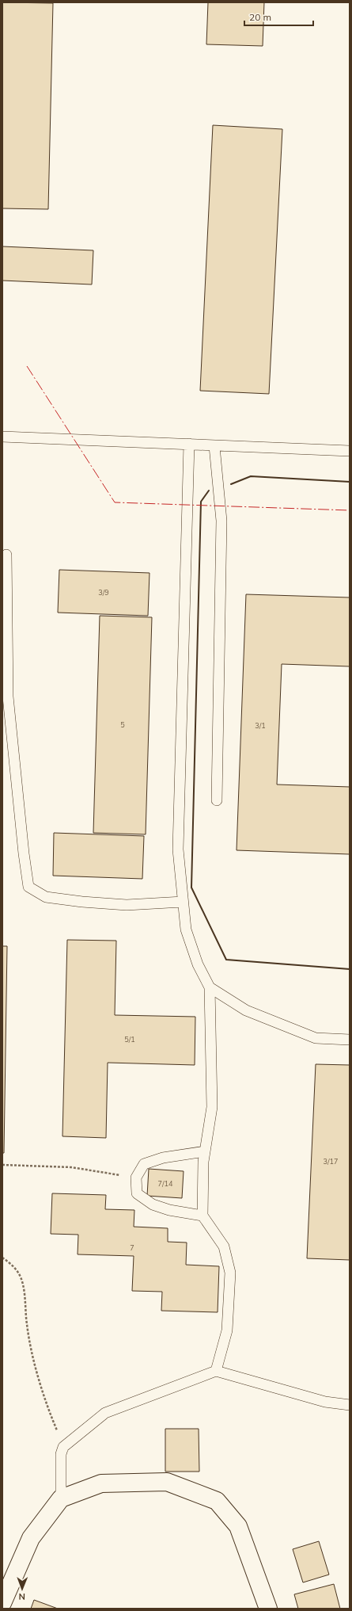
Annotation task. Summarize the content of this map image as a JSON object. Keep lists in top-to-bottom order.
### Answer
{
  "house_numbers": [
    "3/9",
    "5",
    "3/1",
    "5/1",
    "3/17",
    "7/14",
    "7"
  ],
  "scale_bar": "20 m",
  "north": "bottom"
}
